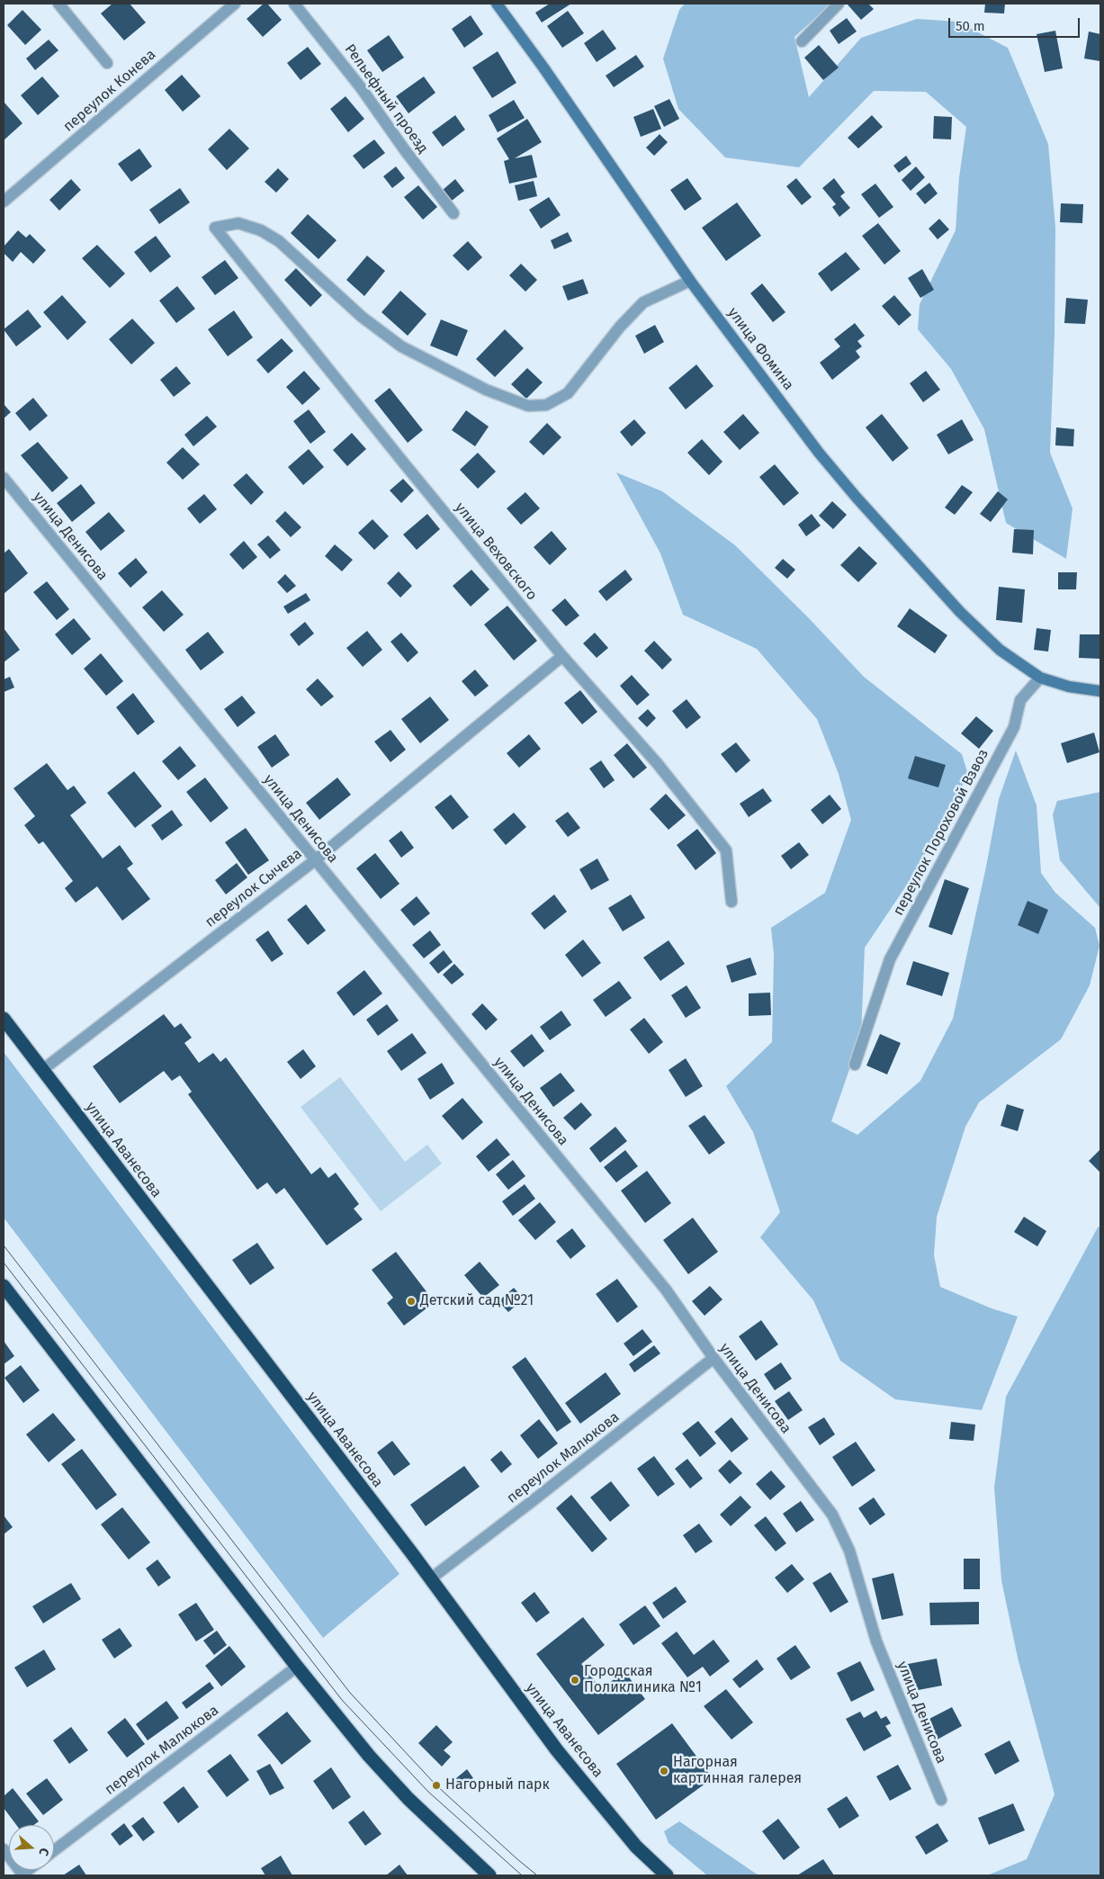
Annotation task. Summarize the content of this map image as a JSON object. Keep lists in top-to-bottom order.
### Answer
{
  "streets": {
    "highway": ["улица Аванесова"],
    "street": [
      "переулок Конева",
      "Рельефный проезд",
      "улица Фомина",
      "улица Денисова",
      "улица Веховского",
      "переулок Пороховой Взвоз",
      "переулок Сычева",
      "переулок Малюкова"
    ]
  },
  "crossings": [
    ["улица Фомина", "улица Веховского"],
    ["улица Фомина", "переулок Пороховой Взвоз"],
    ["улица Денисова", "переулок Сычева"],
    ["улица Денисова", "переулок Малюкова"],
    ["улица Веховского", "переулок Сычева"],
    ["переулок Сычева", "улица Аванесова"],
    ["улица Аванесова", "переулок Малюкова"]
  ],
  "places": [
    "Детский сад №21",
    "Городская Поликлиника №1",
    "Нагорная картинная галерея",
    "Нагорный парк"
  ],
  "scale_bar": "50 m",
  "north": "right"
}
